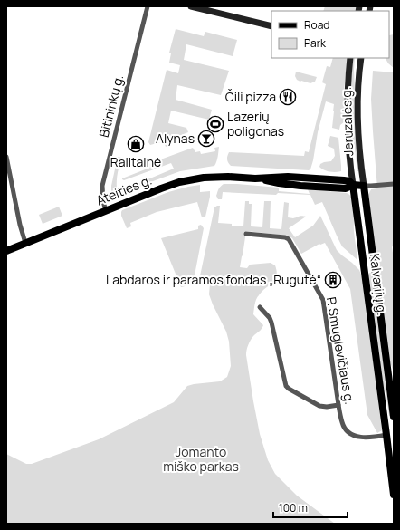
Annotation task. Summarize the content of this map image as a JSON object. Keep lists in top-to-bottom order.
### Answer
{
  "streets": {
    "main road": ["Jeruzalės g.", "Ateities g.", "Kalvarijų g."],
    "street": ["Bitininkų g.", "P. Smuglevičiaus g."]
  },
  "crossings": [
    ["Bitininkų g.", "Ateities g."],
    ["Jeruzalės g.", "Ateities g."],
    ["Jeruzalės g.", "Kalvarijų g."],
    ["Ateities g.", "Kalvarijų g."],
    ["Kalvarijų g.", "P. Smuglevičiaus g."]
  ],
  "parks": ["Jomanto miško parkas"],
  "places": {
    "restaurant": ["Čili pizza"],
    "sports": ["Lazerių poligonas"],
    "bar": ["Alynas"],
    "shop": ["Ralitainė"],
    "building": ["Labdaros ir paramos fondas „Rugutė“"]
  },
  "legend": ["Road", "Park"],
  "scale_bar": "100 m"
}
